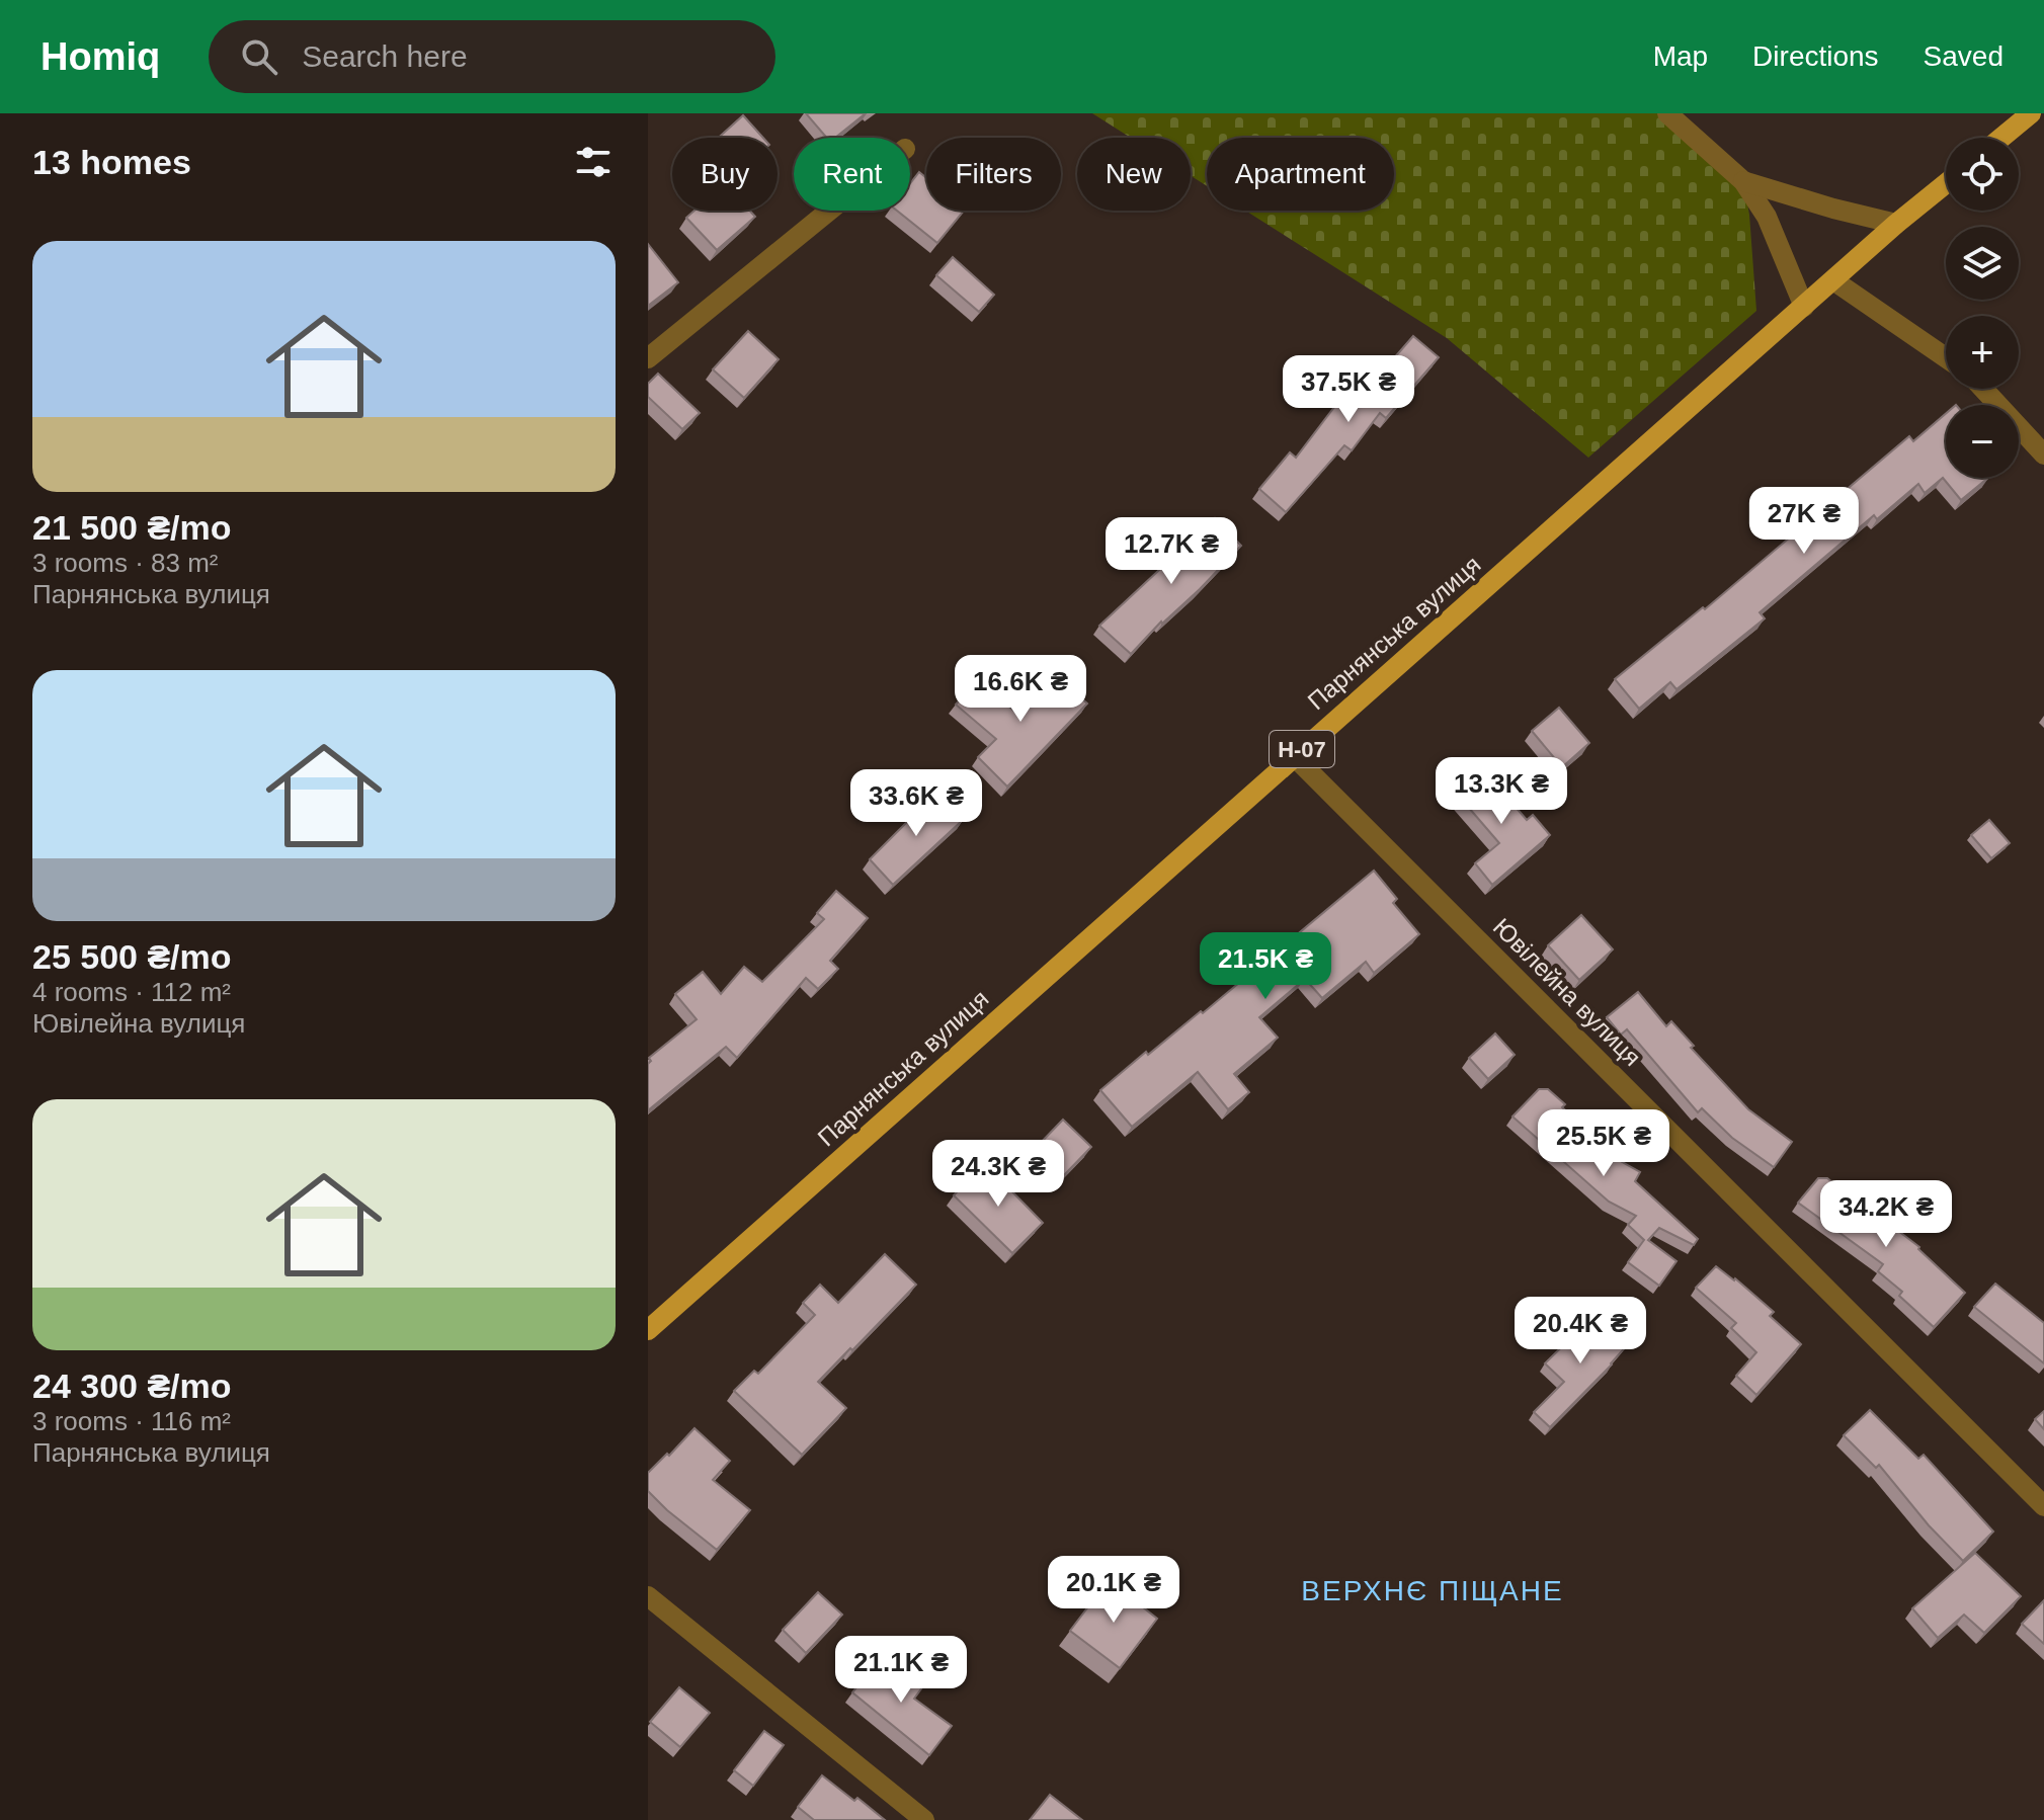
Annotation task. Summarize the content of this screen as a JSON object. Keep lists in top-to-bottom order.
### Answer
{
  "streets": {
    "main road": ["Парнянська вулиця", "Н-07"],
    "street": ["Ювілейна вулиця"]
  },
  "crossings": [
    ["Парнянська вулиця", "Ювілейна вулиця"]
  ],
  "districts": ["ВЕРХНЄ ПІЩАНЕ"],
  "page": {
    "header": "Homiq",
    "search": "Search here",
    "nav": ["Map", "Directions", "Saved"],
    "heading": "13 homes",
    "map_buttons": ["+", "−"],
    "chip": [
      "Buy",
      "Rent",
      "Filters",
      "New",
      "Apartment"
    ],
    "list": [
      {
        "name": "21 500 ₴/mo",
        "note": "3 rooms · 83 m² · Парнянська вулиця"
      },
      {
        "name": "25 500 ₴/mo",
        "note": "4 rooms · 112 m² · Ювілейна вулиця"
      },
      {
        "name": "24 300 ₴/mo",
        "note": "3 rooms · 116 m² · Парнянська вулиця"
      }
    ],
    "price": [
      "37.5K ₴",
      "27K ₴",
      "12.7K ₴",
      "16.6K ₴",
      "13.3K ₴",
      "33.6K ₴",
      "21.5K ₴",
      "25.5K ₴",
      "24.3K ₴",
      "34.2K ₴",
      "20.4K ₴",
      "20.1K ₴",
      "21.1K ₴"
    ]
  }
}
